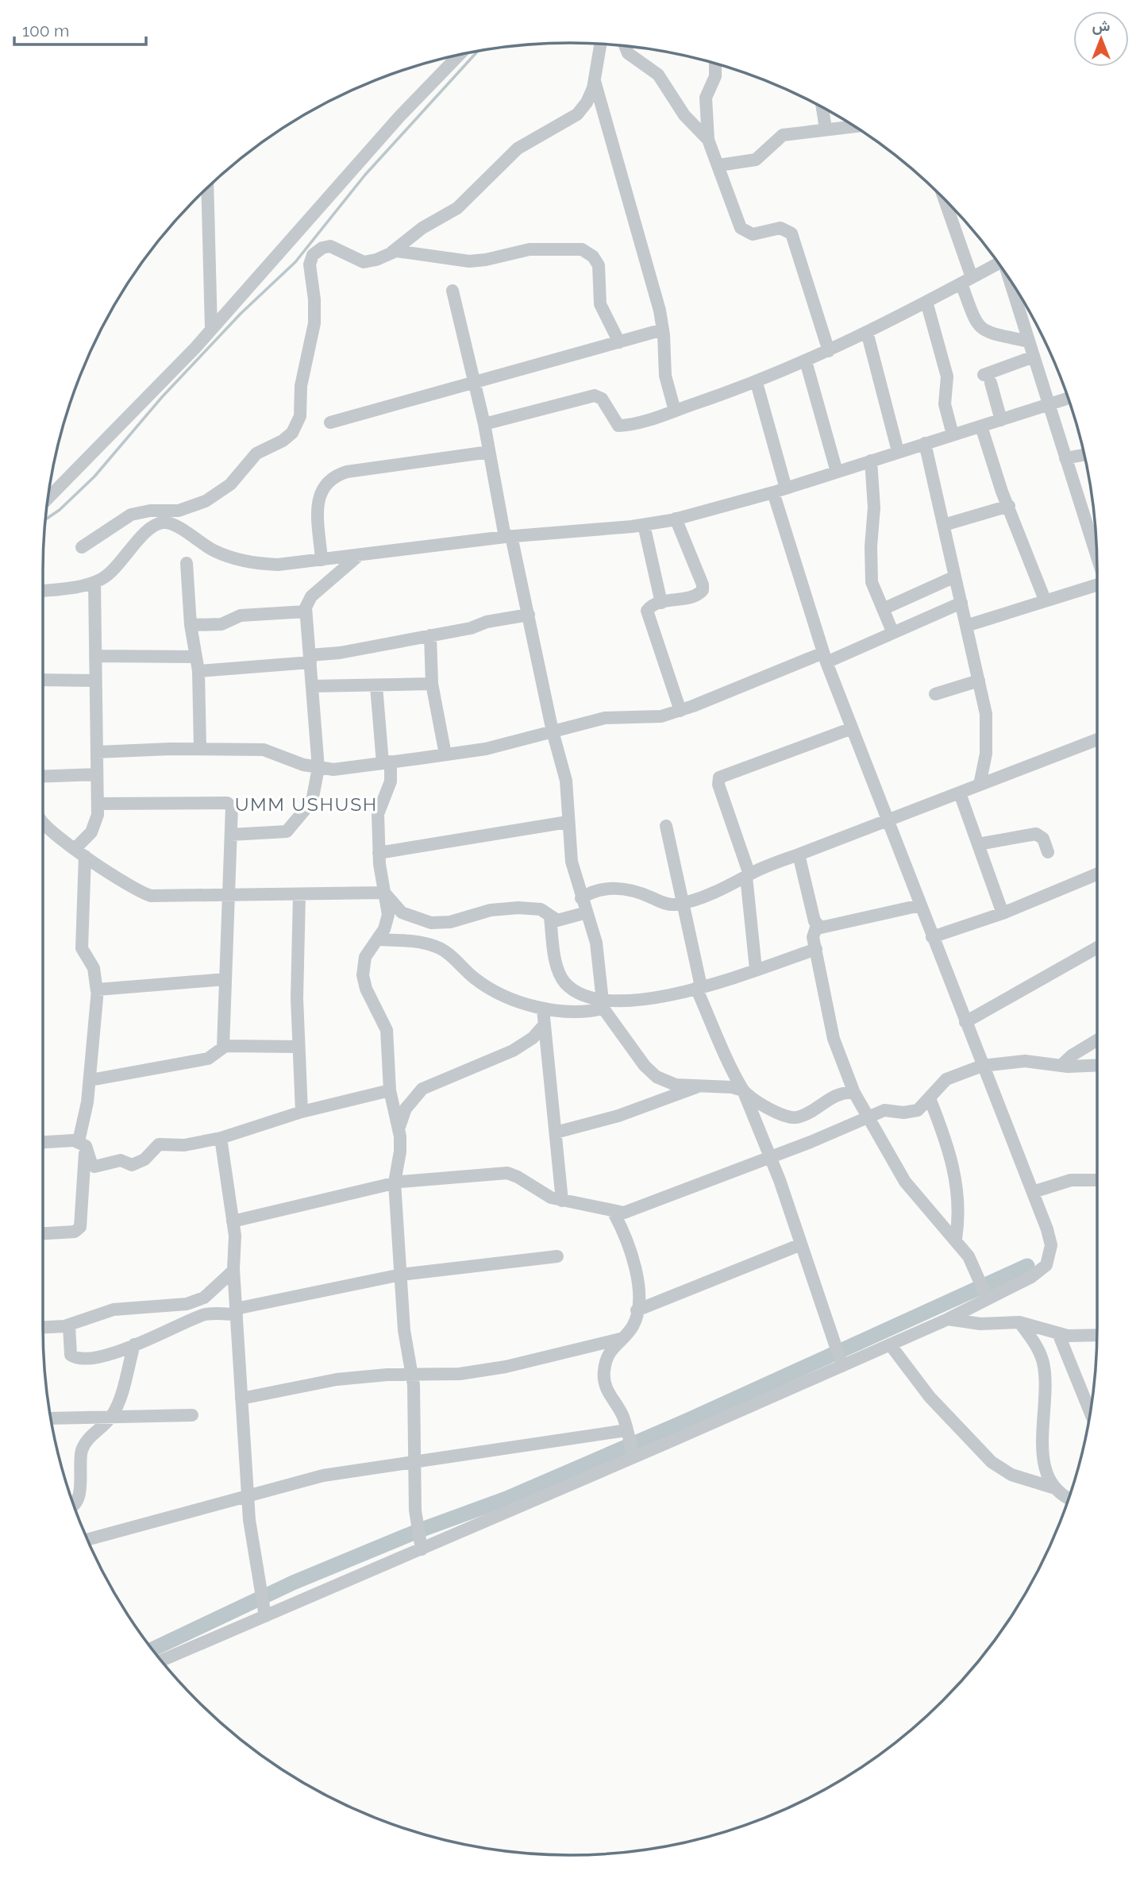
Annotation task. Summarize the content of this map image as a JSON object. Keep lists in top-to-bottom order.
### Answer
{
  "districts": ["UMM USHUSH"],
  "scale_bar": "100 m",
  "north": "top"
}
